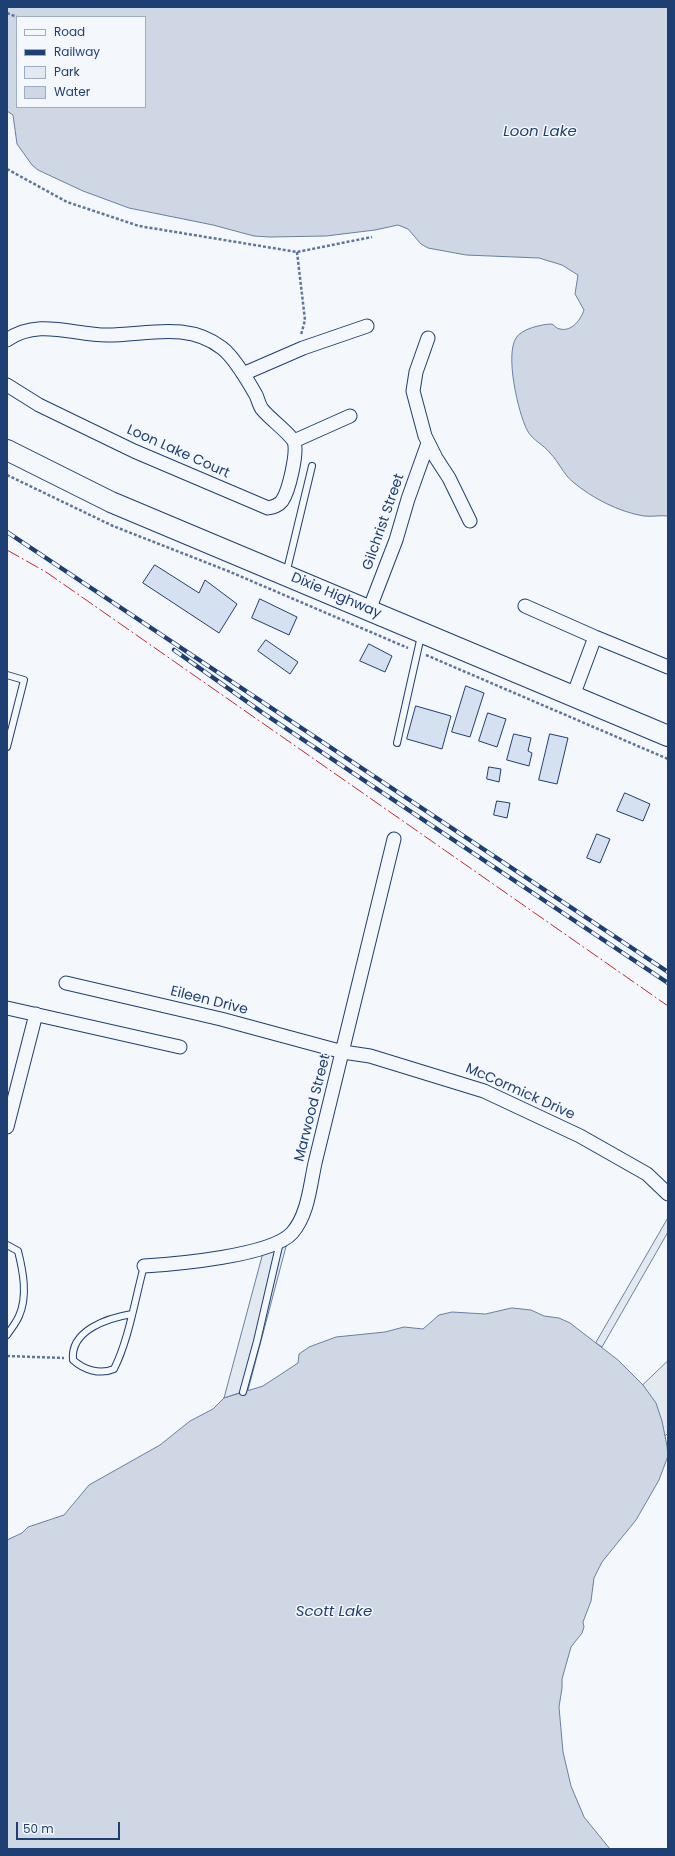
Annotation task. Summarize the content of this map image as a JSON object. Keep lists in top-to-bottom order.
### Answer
{
  "streets": {
    "main road": ["Dixie Highway"],
    "street": [
      "Loon Lake Court",
      "Gilchrist Street",
      "Eileen Drive",
      "McCormick Drive",
      "Marwood Street"
    ]
  },
  "crossings": [
    ["Gilchrist Street", "Dixie Highway"],
    ["Eileen Drive", "McCormick Drive"],
    ["Eileen Drive", "Marwood Street"],
    ["McCormick Drive", "Marwood Street"]
  ],
  "water": ["Loon Lake", "Scott Lake"],
  "legend": [
    "Road",
    "Railway",
    "Park",
    "Water"
  ],
  "scale_bar": "50 m"
}
